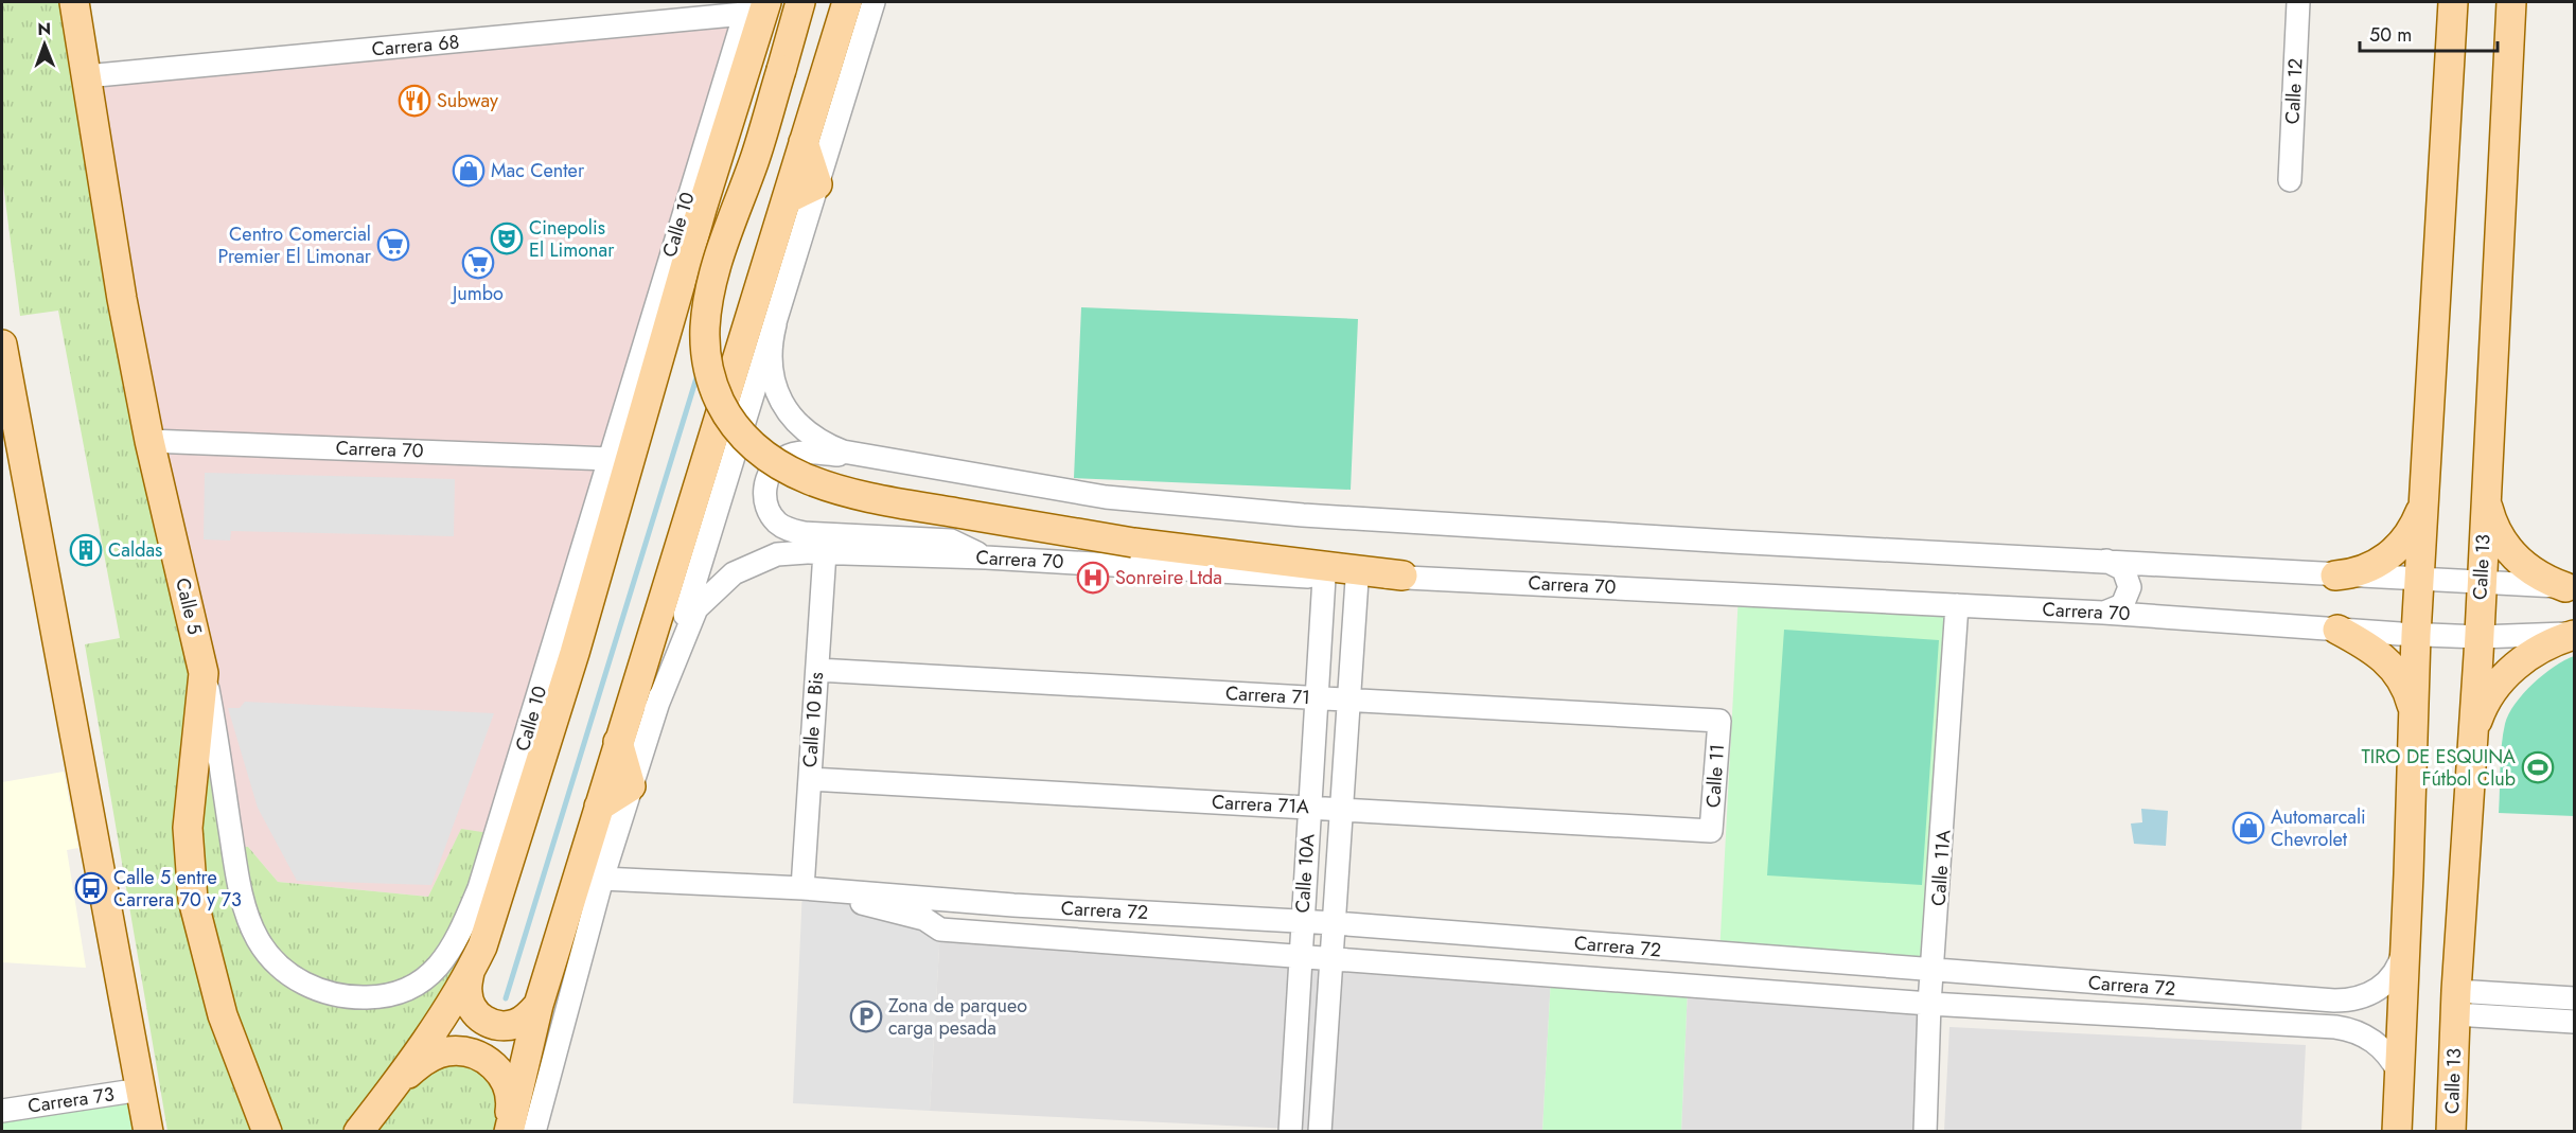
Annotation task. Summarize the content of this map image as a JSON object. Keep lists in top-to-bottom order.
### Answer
{
  "streets": {
    "main road": ["Calle 10", "Calle 13", "Calle 5"],
    "street": [
      "Carrera 68",
      "Calle 12",
      "Carrera 70",
      "Carrera 71",
      "Calle 10 Bis",
      "Calle 11",
      "Carrera 71A",
      "Calle 11A",
      "Calle 10A",
      "Carrera 72",
      "Carrera 73"
    ]
  },
  "crossings": [
    ["Carrera 68", "Calle 10"],
    ["Carrera 68", "Calle 5"],
    ["Calle 10", "Carrera 70"],
    ["Calle 10", "Calle 5"],
    ["Carrera 70", "Calle 13"],
    ["Carrera 70", "Calle 5"],
    ["Carrera 70", "Calle 10 Bis"],
    ["Carrera 70", "Calle 11A"],
    ["Carrera 70", "Calle 10A"],
    ["Carrera 71", "Calle 10 Bis"],
    ["Carrera 71", "Calle 11"],
    ["Carrera 71", "Calle 10A"],
    ["Calle 10 Bis", "Carrera 71A"],
    ["Calle 10 Bis", "Carrera 72"],
    ["Calle 11", "Carrera 71A"],
    ["Carrera 71A", "Calle 10A"],
    ["Calle 11A", "Carrera 72"],
    ["Calle 10A", "Carrera 72"]
  ],
  "places": {
    "restaurant": ["Subway"],
    "shop": ["Mac Center", "Automarcali Chevrolet"],
    "theatre": ["Cinepolis El Limonar"],
    "supermarket": ["Centro Comercial Premier El Limonar", "Jumbo"],
    "building": ["Caldas"],
    "hospital": ["Sonreire Ltda"],
    "sports": ["TIRO DE ESQUINA Fútbol Club"],
    "bus stop": ["Calle 5 entre Carrera 70 y 73"],
    "parking": ["Zona de parqueo carga pesada"]
  },
  "scale_bar": "50 m",
  "north": "top"
}
